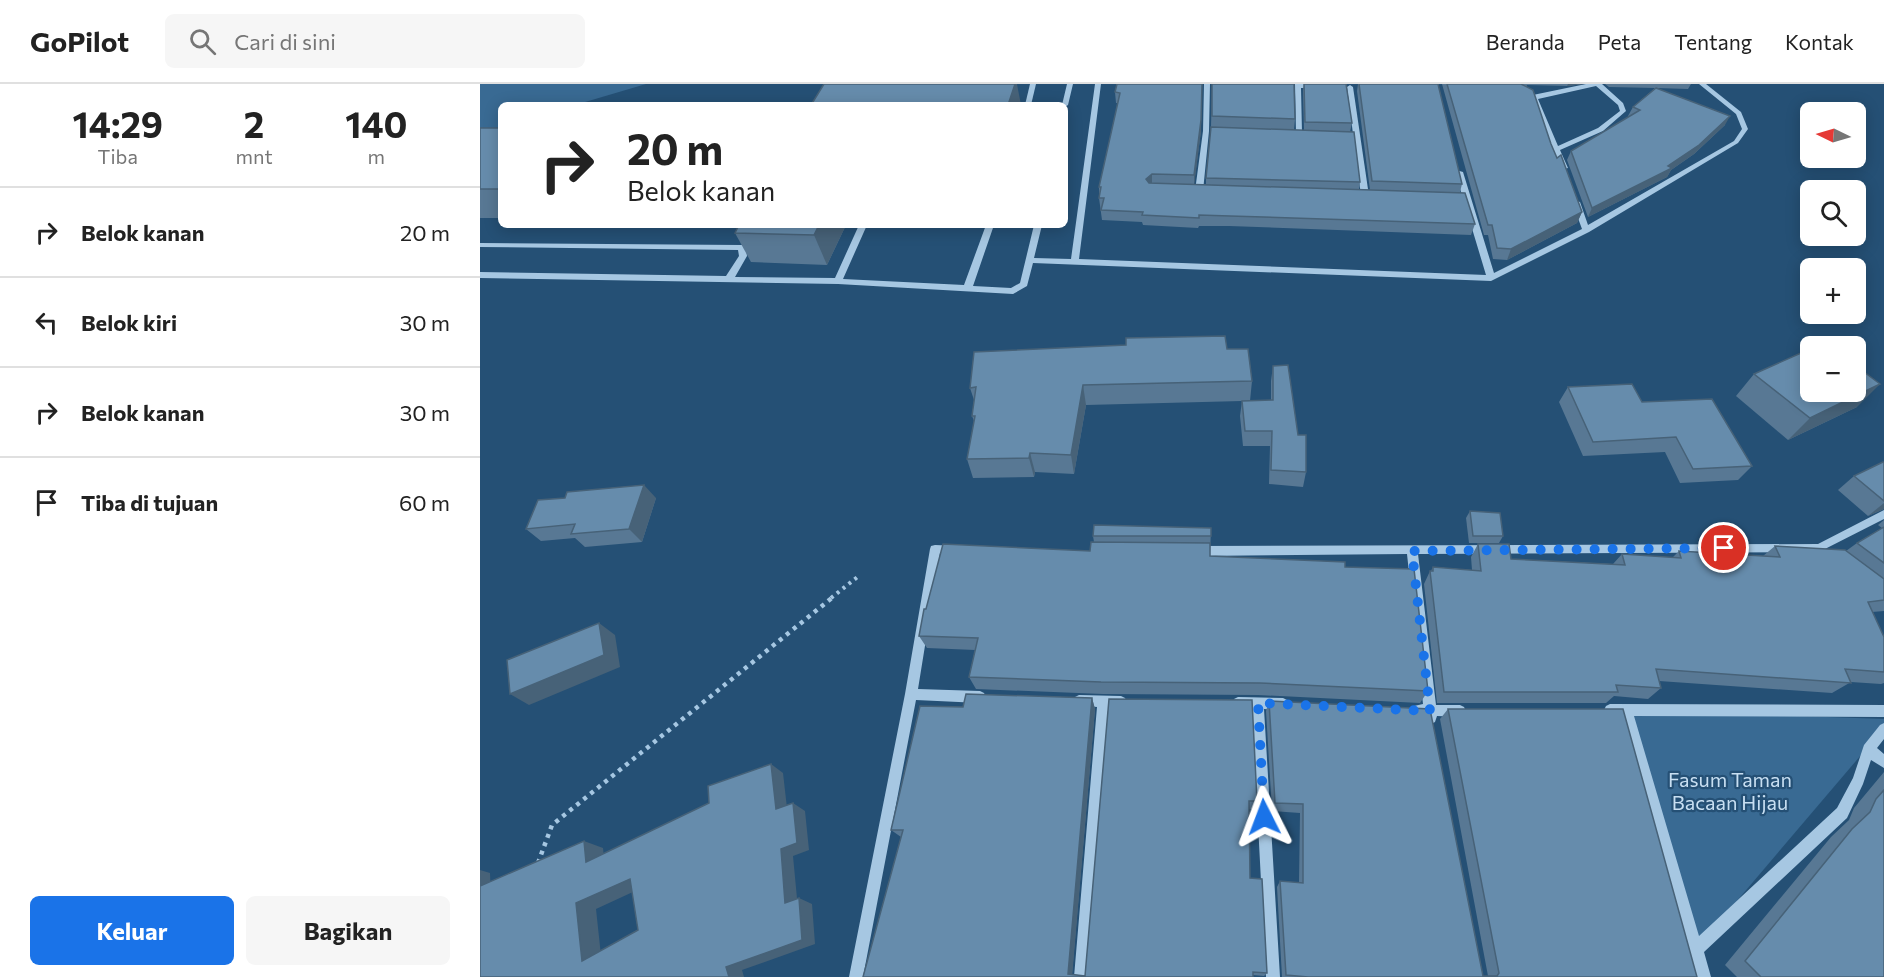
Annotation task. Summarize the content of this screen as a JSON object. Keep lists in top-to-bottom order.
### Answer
{
  "parks": ["Fasum Taman Bacaan Hijau"],
  "north": "left",
  "page": {
    "header": "GoPilot",
    "search": "Cari di sini",
    "nav": [
      "Beranda",
      "Peta",
      "Tentang",
      "Kontak"
    ],
    "eta": [
      "14:29",
      "Tiba",
      "2",
      "mnt",
      "140",
      "m"
    ],
    "map_buttons": ["+", "−"],
    "turn": ["20 m", "Belok kanan"],
    "list": [
      {
        "name": "Belok kanan",
        "value": "20 m"
      },
      {
        "name": "Belok kiri",
        "value": "30 m"
      },
      {
        "name": "Belok kanan",
        "value": "30 m"
      },
      {
        "name": "Tiba di tujuan",
        "value": "60 m"
      }
    ],
    "buttons": ["Keluar", "Bagikan"]
  }
}
